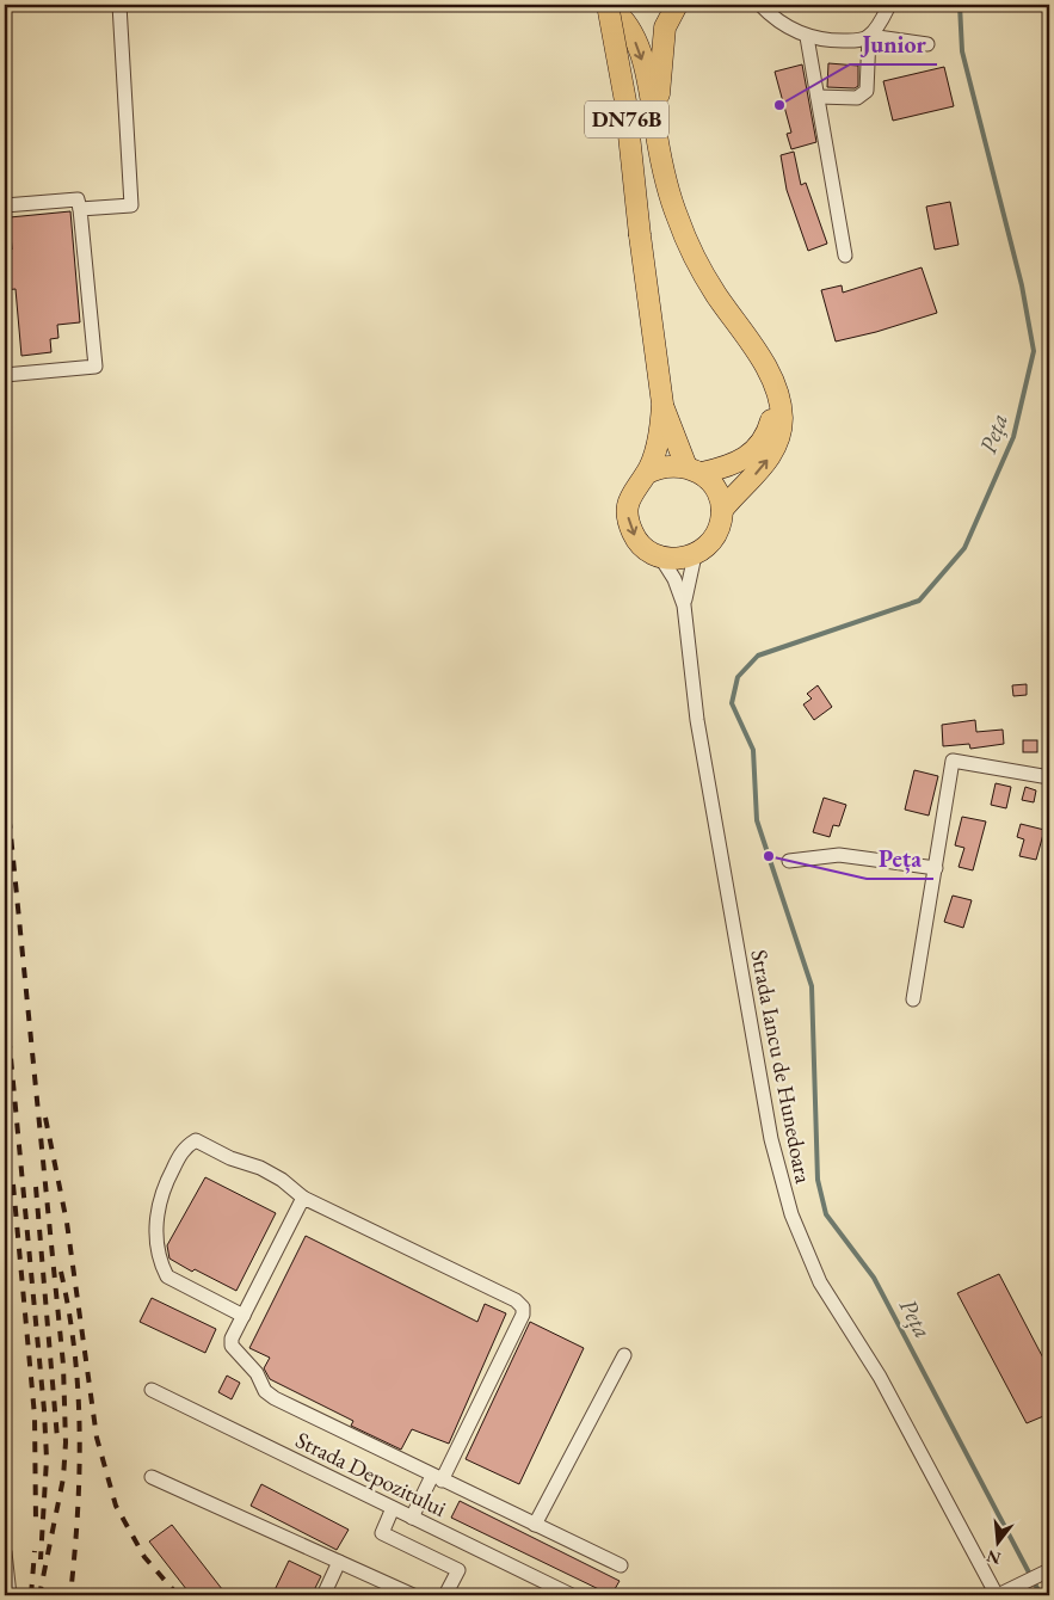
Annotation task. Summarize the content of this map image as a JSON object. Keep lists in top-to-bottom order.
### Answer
{
  "streets": {
    "highway": ["DN76B"],
    "street": ["Strada Iancu de Hunedoara", "Strada Depozitului"]
  },
  "crossings": [
    ["DN76B", "Strada Iancu de Hunedoara"]
  ],
  "water": ["Peța"],
  "places": ["Junior", "Peța"],
  "north": "bottom"
}
